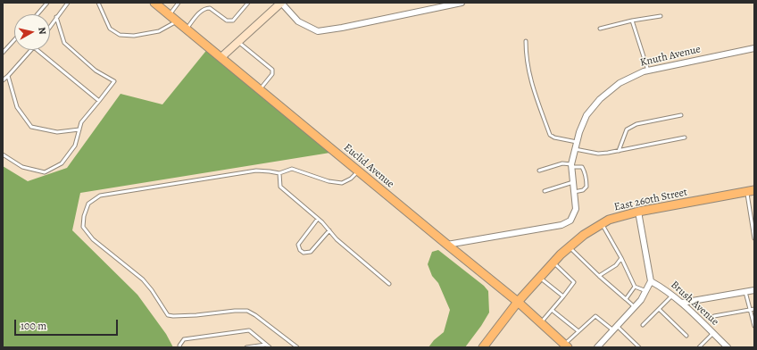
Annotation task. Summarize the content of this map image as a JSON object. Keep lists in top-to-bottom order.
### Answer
{
  "streets": {
    "main road": ["Euclid Avenue", "East 260th Street"],
    "street": ["Knuth Avenue", "Brush Avenue"]
  },
  "crossings": [
    ["Knuth Avenue", "Euclid Avenue"],
    ["Euclid Avenue", "East 260th Street"]
  ],
  "scale_bar": "100 m",
  "north": "right"
}
